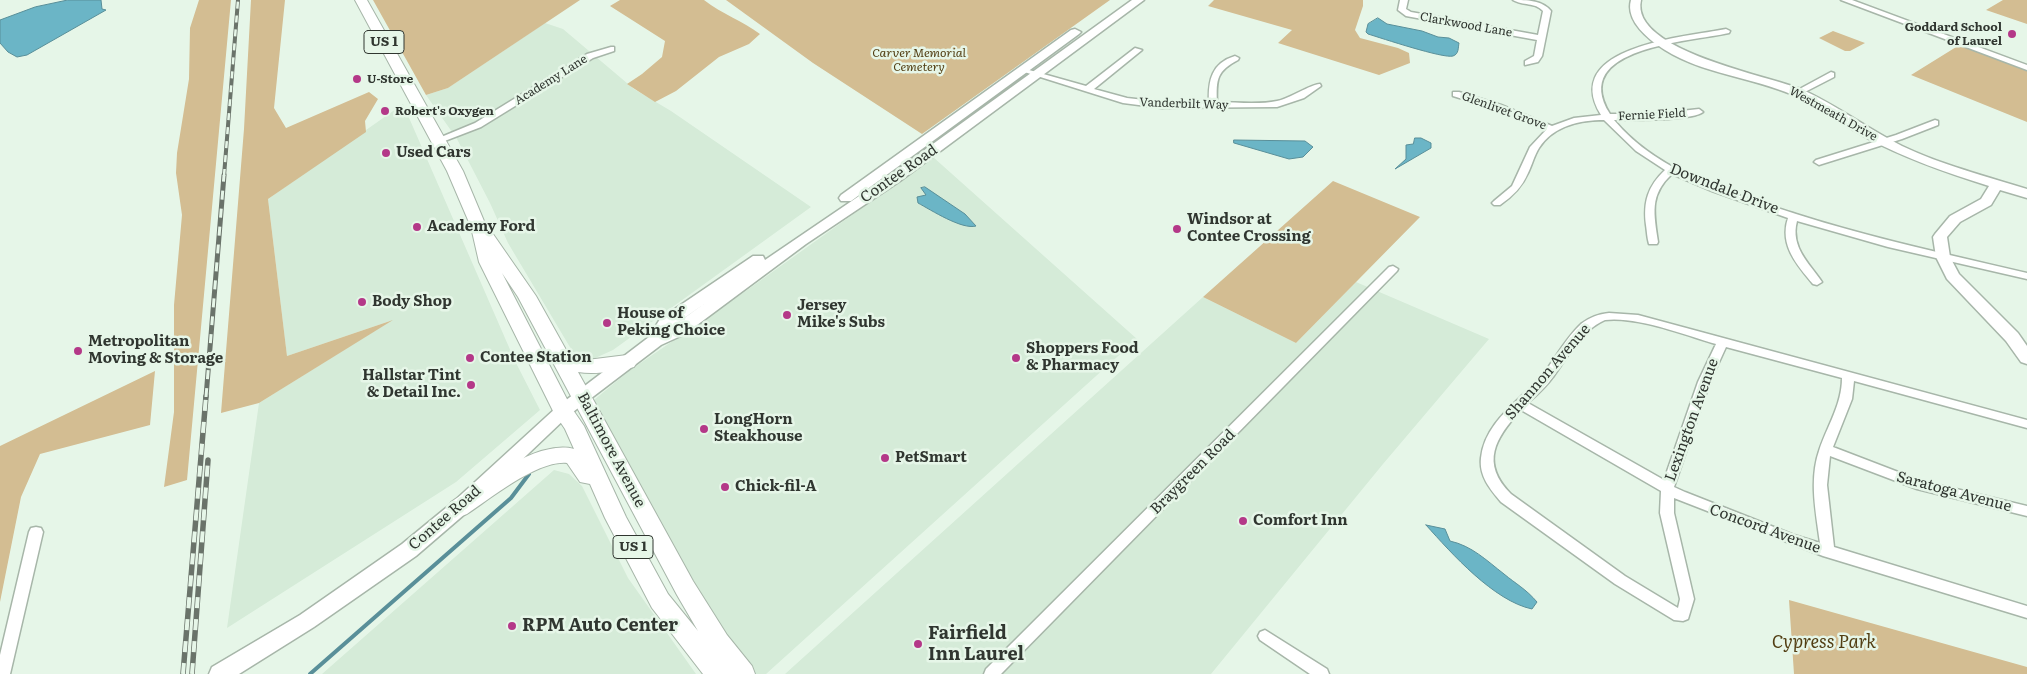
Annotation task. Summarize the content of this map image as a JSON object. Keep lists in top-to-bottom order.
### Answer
{
  "streets": {
    "main road": ["US 1", "Baltimore Avenue"],
    "street": [
      "Clarkwood Lane",
      "Academy Lane",
      "Vanderbilt Way",
      "Glenlivet Grove",
      "Westmeath Drive",
      "Fernie Field",
      "Contee Road",
      "Downdale Drive",
      "Shannon Avenue",
      "Lexington Avenue",
      "Braygreen Road",
      "Saratoga Avenue",
      "Concord Avenue"
    ]
  },
  "crossings": [
    ["Academy Lane", "Baltimore Avenue"],
    ["Vanderbilt Way", "Contee Road"],
    ["Glenlivet Grove", "Fernie Field"],
    ["Westmeath Drive", "Downdale Drive"],
    ["Fernie Field", "Downdale Drive"],
    ["Contee Road", "Baltimore Avenue"],
    ["Shannon Avenue", "Lexington Avenue"],
    ["Shannon Avenue", "Concord Avenue"],
    ["Lexington Avenue", "Concord Avenue"]
  ],
  "parks": ["Carver Memorial Cemetery", "Cypress Park"],
  "places": [
    "Goddard School of Laurel",
    "U-Store",
    "Robert's Oxygen",
    "Used Cars",
    "Academy Ford",
    "Windsor at Contee Crossing",
    "Body Shop",
    "Jersey Mike's Subs",
    "House of Peking Choice",
    "Metropolitan Moving & Storage",
    "Contee Station",
    "Shoppers Food & Pharmacy",
    "Hallstar Tint & Detail Inc.",
    "LongHorn Steakhouse",
    "PetSmart",
    "Chick-fil-A",
    "Comfort Inn",
    "RPM Auto Center",
    "Fairfield Inn Laurel"
  ]
}
